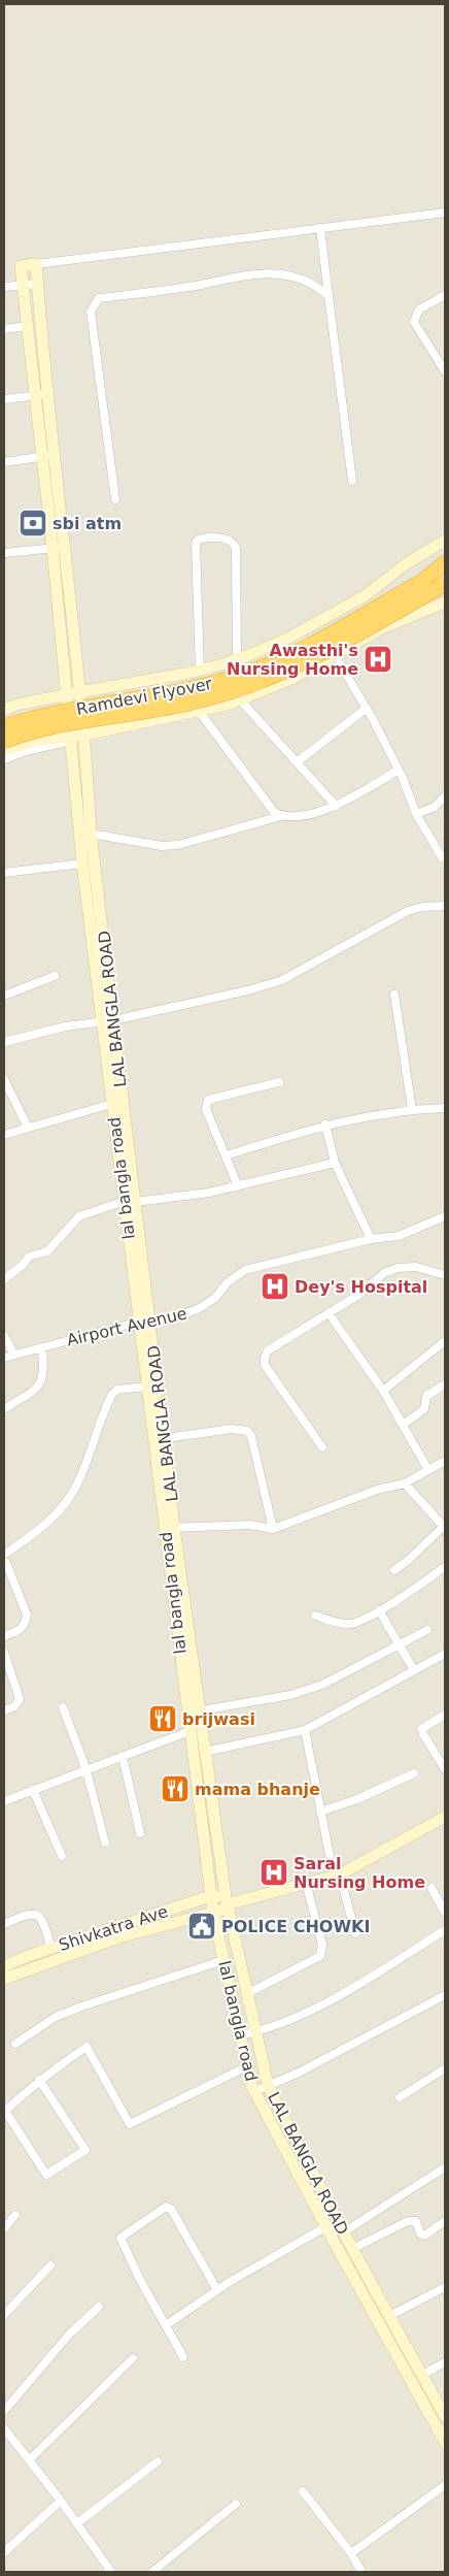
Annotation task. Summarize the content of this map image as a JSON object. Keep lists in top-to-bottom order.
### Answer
{
  "streets": {
    "highway": ["Ramdevi Flyover"],
    "street": [
      "LAL BANGLA ROAD",
      "lal bangla road",
      "Airport Avenue",
      "Shivkatra Ave"
    ]
  },
  "crossings": [
    ["LAL BANGLA ROAD", "lal bangla road"],
    ["LAL BANGLA ROAD", "Shivkatra Ave"],
    ["lal bangla road", "Airport Avenue"],
    ["lal bangla road", "Shivkatra Ave"]
  ],
  "places": {
    "bank": ["sbi atm"],
    "hospital": ["Awasthi's Nursing Home", "Dey's Hospital", "Saral Nursing Home"],
    "restaurant": ["brijwasi", "mama bhanje"],
    "public building": ["POLICE CHOWKI"]
  }
}
